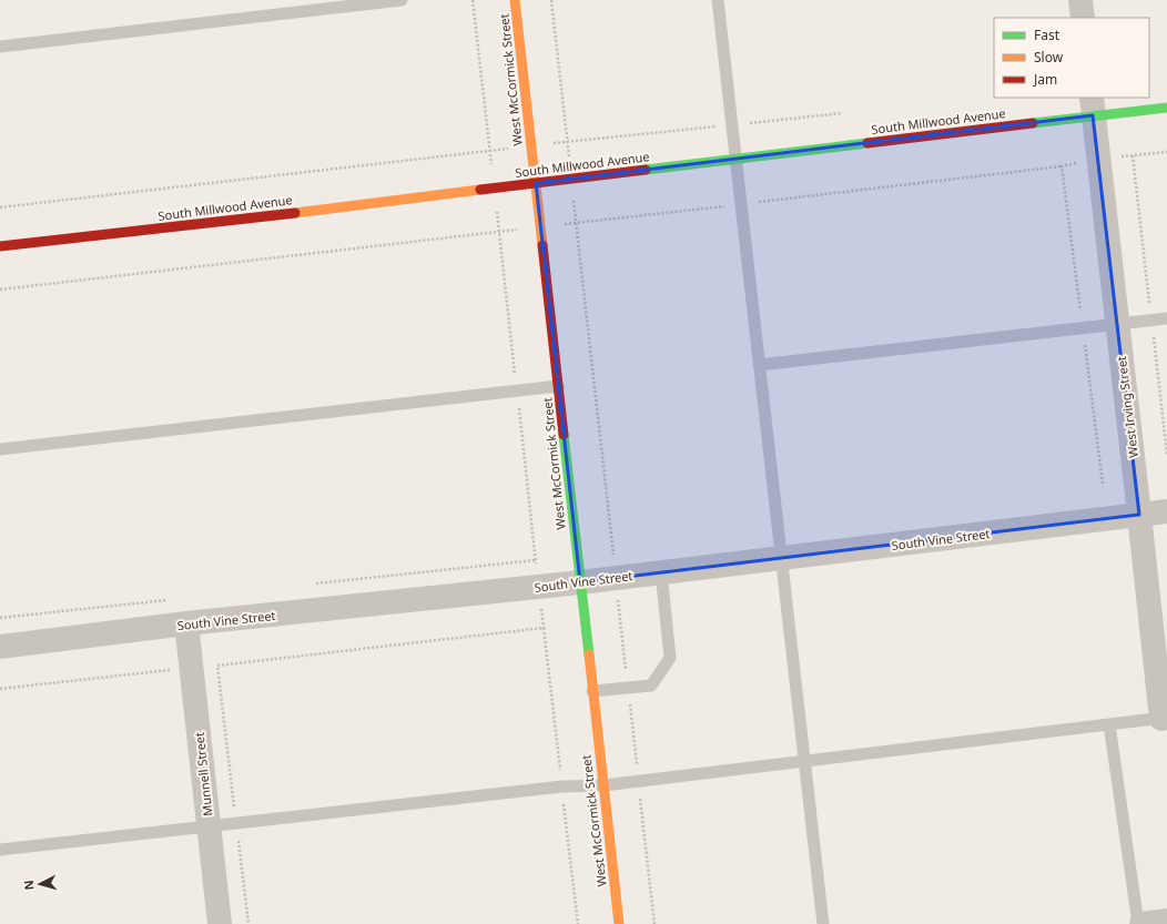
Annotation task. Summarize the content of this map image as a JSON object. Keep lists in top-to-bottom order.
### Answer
{
  "streets": {
    "street": [
      "West McCormick Street",
      "South Millwood Avenue",
      "West Irving Street",
      "South Vine Street",
      "Munnell Street"
    ]
  },
  "crossings": [
    ["West McCormick Street", "South Millwood Avenue"],
    ["West McCormick Street", "South Vine Street"],
    ["South Millwood Avenue", "West Irving Street"],
    ["West Irving Street", "South Vine Street"],
    ["South Vine Street", "Munnell Street"]
  ],
  "legend": ["Fast", "Slow", "Jam"],
  "north": "left"
}
